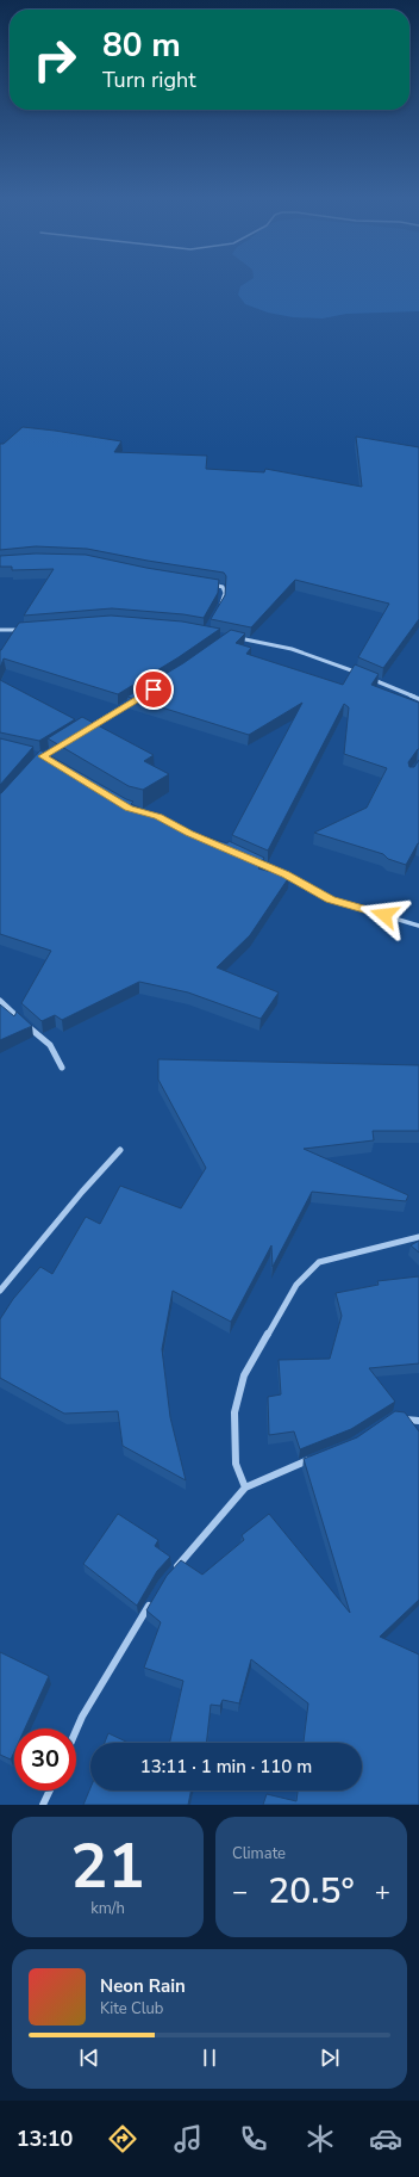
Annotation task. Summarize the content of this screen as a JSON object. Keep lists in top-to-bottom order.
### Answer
{
  "page": {
    "turn": ["80 m", "Turn right"],
    "limit": "30",
    "trip": "13:11 · 1 min · 110 m",
    "tile": [
      ["21", "km/h"],
      "Climate"
    ],
    "heat": ["−", "20.5°", "+"],
    "song": ["Neon Rain", "Kite Club"],
    "tabs": "13:10"
  }
}
